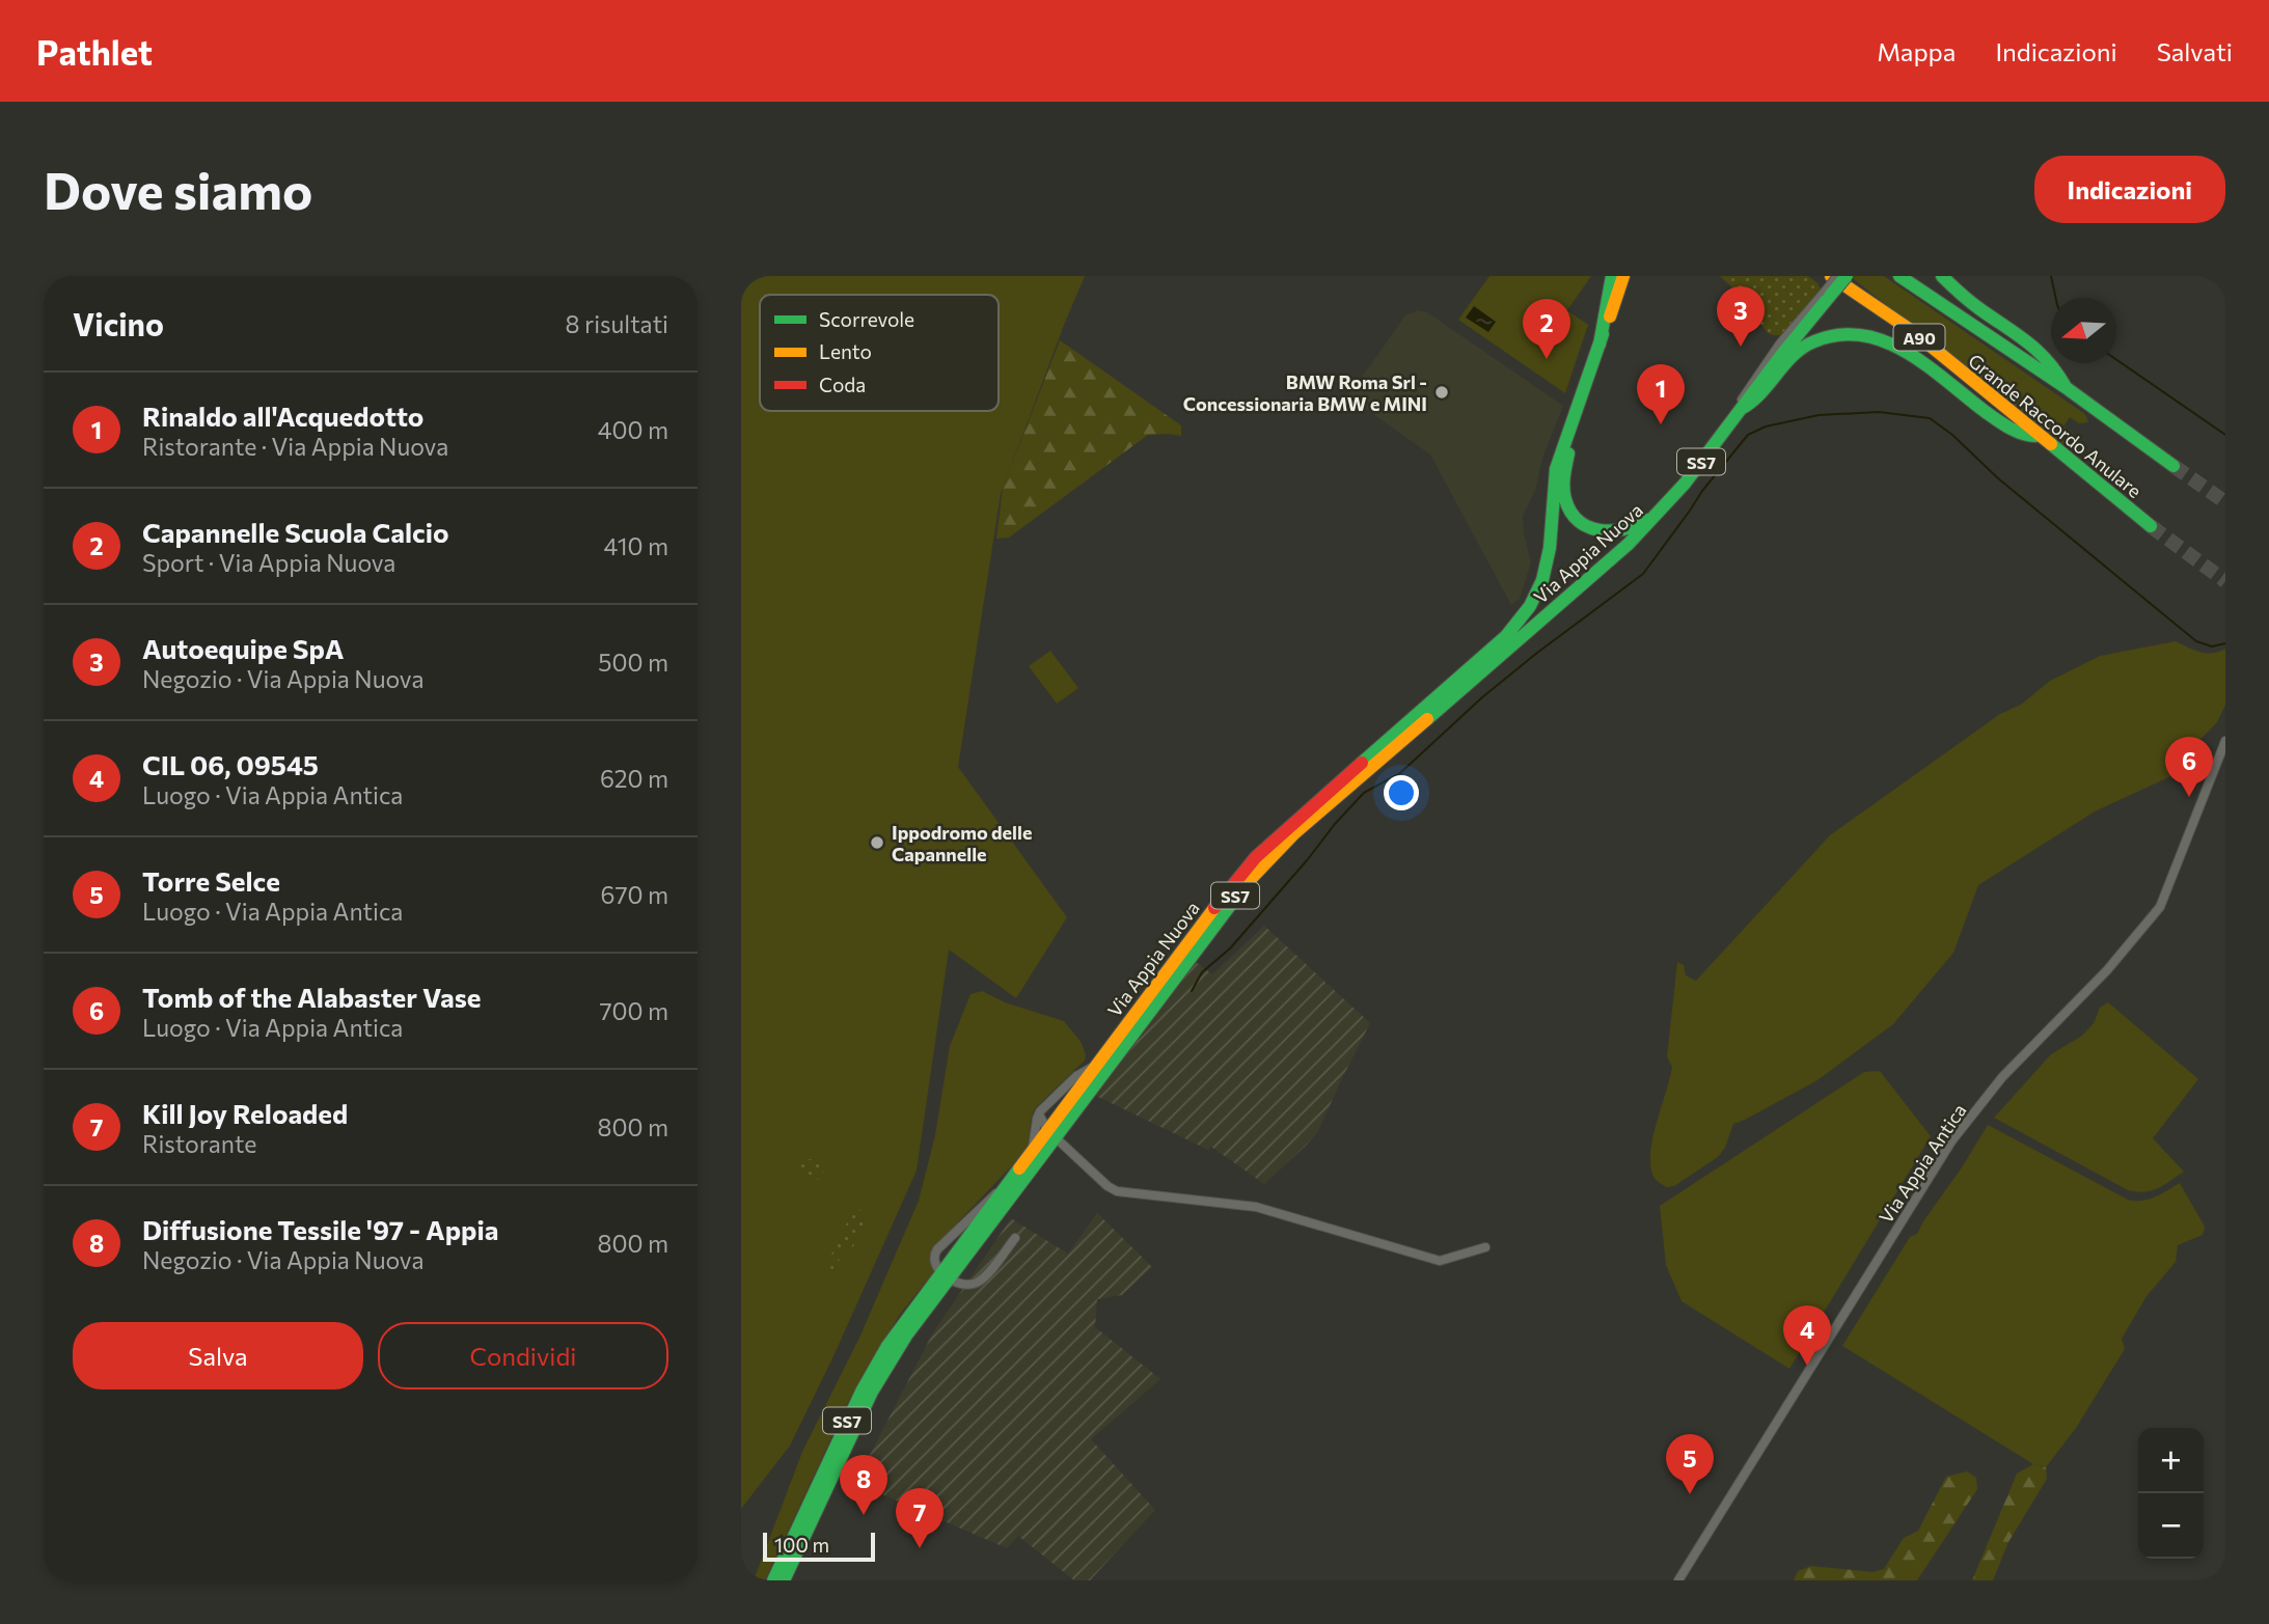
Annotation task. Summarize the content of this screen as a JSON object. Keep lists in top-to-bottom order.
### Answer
{
  "streets": {
    "main road": [
      "A90",
      "Grande Raccordo Anulare",
      "SS7",
      "Via Appia Nuova"
    ],
    "street": ["Via Appia Antica"]
  },
  "places": ["BMW Roma Srl - Concessionaria BMW e MINI", "Ippodromo delle Capannelle"],
  "legend": ["Scorrevole", "Lento", "Coda"],
  "scale_bar": "100 m",
  "north": "left",
  "page": {
    "header": "Pathlet",
    "nav": ["Mappa", "Indicazioni", "Salvati"],
    "buttons": [
      "Indicazioni",
      ["Salva", "Condividi"]
    ],
    "title": "Dove siamo",
    "heading": ["Vicino", "8 risultati"],
    "pins": [
      "3",
      "2",
      "1",
      "6",
      "4",
      "5",
      "8",
      "7"
    ],
    "list": [
      {
        "mark": "1",
        "name": "Rinaldo all'Acquedotto",
        "note": "Ristorante · Via Appia Nuova",
        "value": "400 m"
      },
      {
        "mark": "2",
        "name": "Capannelle Scuola Calcio",
        "note": "Sport · Via Appia Nuova",
        "value": "410 m"
      },
      {
        "mark": "3",
        "name": "Autoequipe SpA",
        "note": "Negozio · Via Appia Nuova",
        "value": "500 m"
      },
      {
        "mark": "4",
        "name": "CIL 06, 09545",
        "note": "Luogo · Via Appia Antica",
        "value": "620 m"
      },
      {
        "mark": "5",
        "name": "Torre Selce",
        "note": "Luogo · Via Appia Antica",
        "value": "670 m"
      },
      {
        "mark": "6",
        "name": "Tomb of the Alabaster Vase",
        "note": "Luogo · Via Appia Antica",
        "value": "700 m"
      },
      {
        "mark": "7",
        "name": "Kill Joy Reloaded",
        "note": "Ristorante",
        "value": "800 m"
      },
      {
        "mark": "8",
        "name": "Diffusione Tessile '97 - Appia",
        "note": "Negozio · Via Appia Nuova",
        "value": "800 m"
      }
    ],
    "map_buttons": ["+", "−"],
    "scale": "100 m"
  }
}
